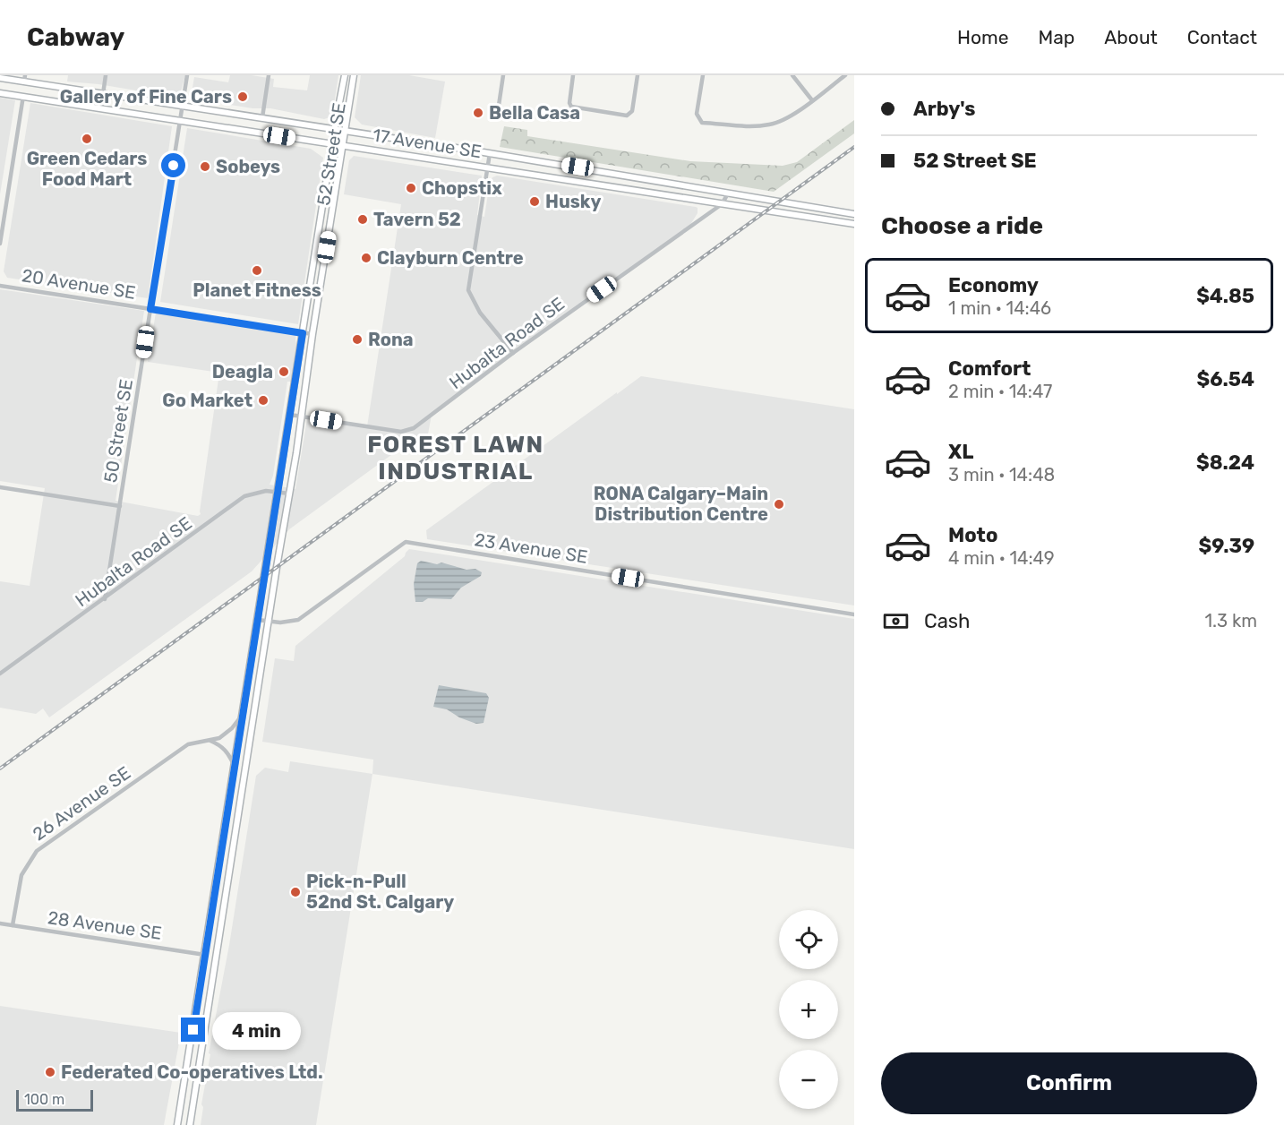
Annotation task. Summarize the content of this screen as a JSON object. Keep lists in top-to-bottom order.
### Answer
{
  "streets": {
    "main road": ["17 Avenue SE", "52 Street SE"],
    "street": [
      "20 Avenue SE",
      "Hubalta Road SE",
      "50 Street SE",
      "23 Avenue SE",
      "26 Avenue SE",
      "28 Avenue SE"
    ]
  },
  "crossings": [
    ["17 Avenue SE", "52 Street SE"],
    ["17 Avenue SE", "Hubalta Road SE"],
    ["17 Avenue SE", "50 Street SE"],
    ["52 Street SE", "20 Avenue SE"],
    ["52 Street SE", "Hubalta Road SE"],
    ["52 Street SE", "23 Avenue SE"],
    ["52 Street SE", "26 Avenue SE"],
    ["52 Street SE", "28 Avenue SE"],
    ["20 Avenue SE", "50 Street SE"],
    ["Hubalta Road SE", "50 Street SE"],
    ["26 Avenue SE", "28 Avenue SE"]
  ],
  "districts": ["FOREST LAWN INDUSTRIAL"],
  "places": [
    "Gallery of Fine Cars",
    "Bella Casa",
    "Green Cedars Food Mart",
    "Sobeys",
    "Chopstix",
    "Husky",
    "Tavern 52",
    "Clayburn Centre",
    "Planet Fitness",
    "Rona",
    "Deagla",
    "Go Market",
    "RONA Calgary–Main Distribution Centre",
    "Pick-n-Pull 52nd St. Calgary",
    "Federated Co-operatives Ltd."
  ],
  "scale_bar": "100 m",
  "page": {
    "header": "Cabway",
    "nav": [
      "Home",
      "Map",
      "About",
      "Contact"
    ],
    "banner": ["Arby's", "52 Street SE"],
    "heading": "Choose a ride",
    "list": [
      {
        "name": "Economy",
        "note": "1 min · 14:46",
        "value": "$4.85"
      },
      {
        "name": "Comfort",
        "note": "2 min · 14:47",
        "value": "$6.54"
      },
      {
        "name": "XL",
        "note": "3 min · 14:48",
        "value": "$8.24"
      },
      {
        "name": "Moto",
        "note": "4 min · 14:49",
        "value": "$9.39"
      }
    ],
    "pay": ["Cash", "1.3 km"],
    "map_buttons": ["+", "−"],
    "bubble": "4 min",
    "buttons": "Confirm",
    "scale": "100 m"
  }
}
